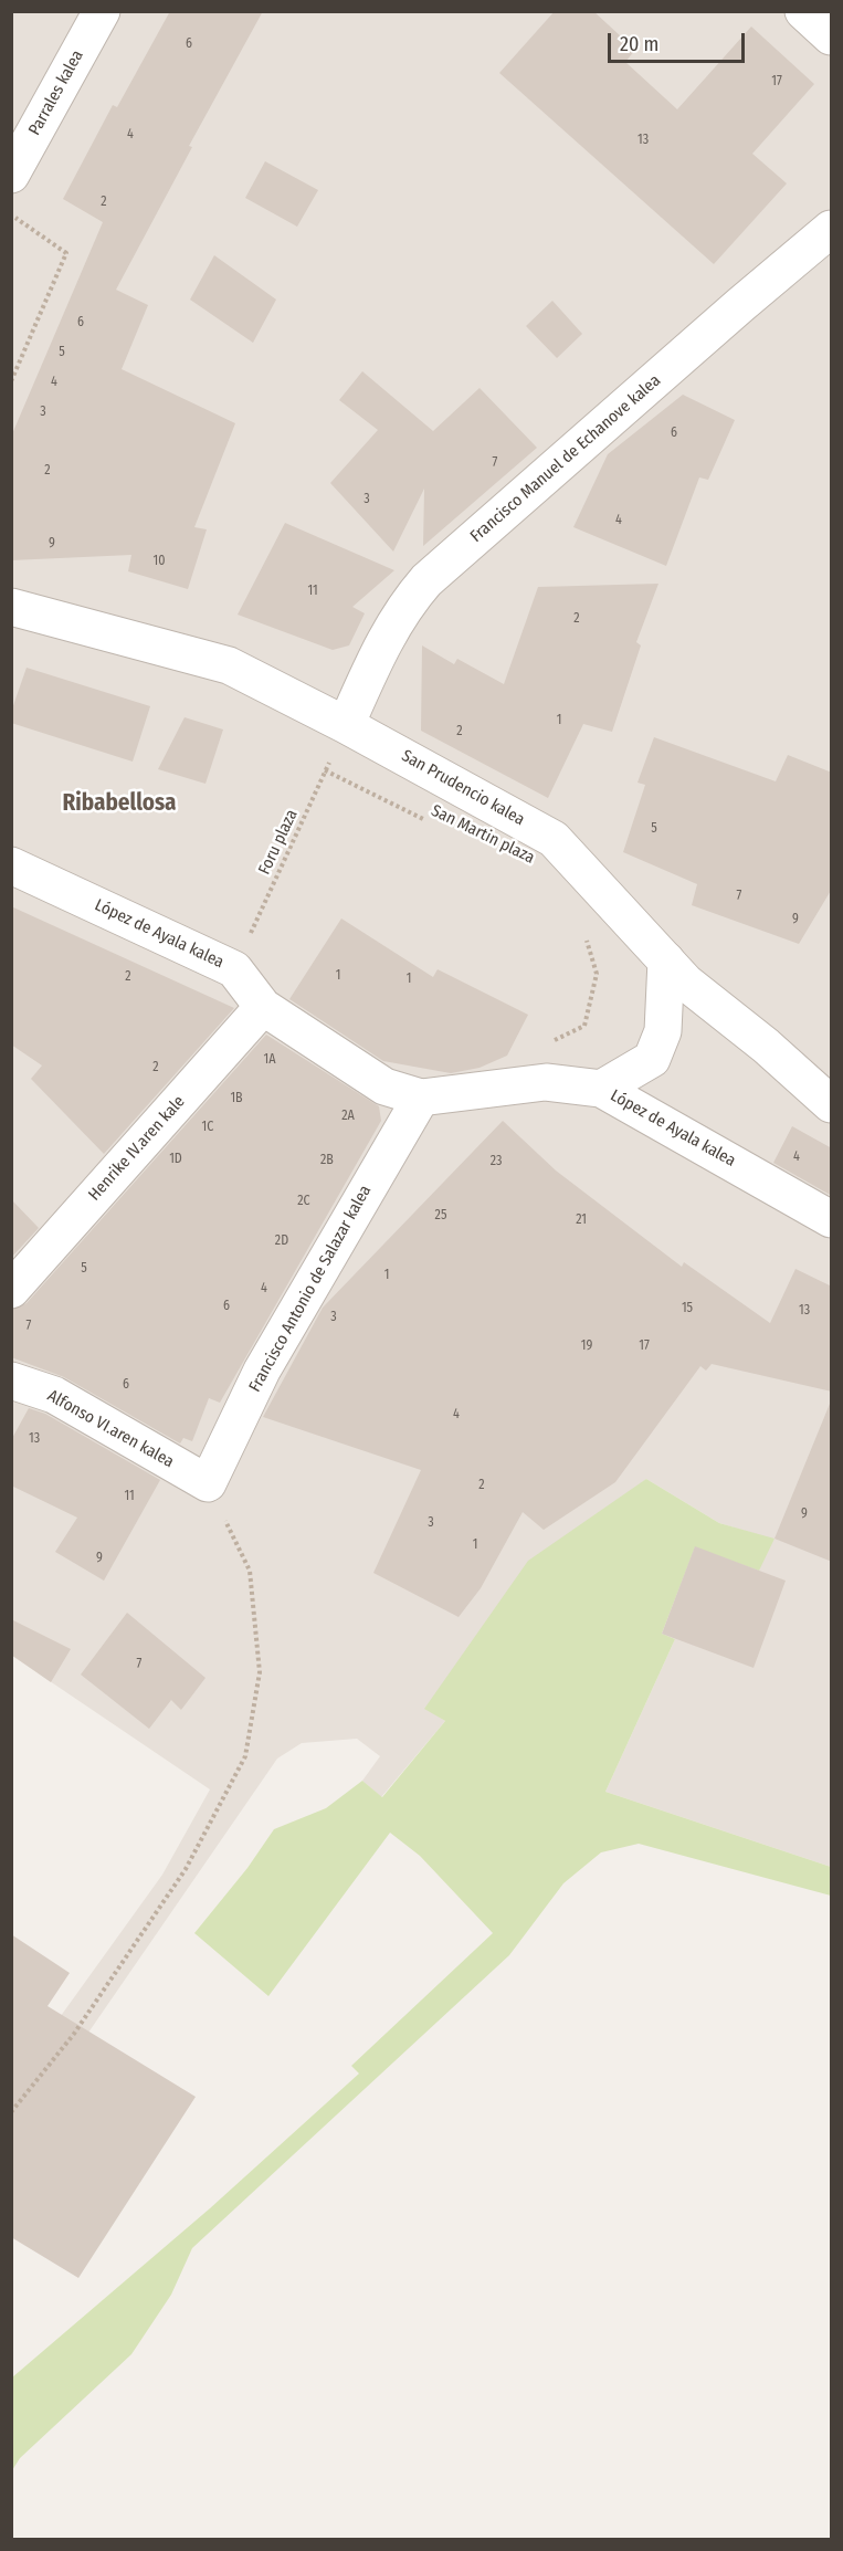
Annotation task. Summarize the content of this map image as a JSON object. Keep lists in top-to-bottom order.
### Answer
{
  "streets": {
    "street": [
      "Parrales kalea",
      "Francisco Manuel de Echanove kalea",
      "San Prudencio kalea",
      "López de Ayala kalea",
      "Henrike IV.aren kale",
      "Francisco Antonio de Salazar kalea",
      "Alfonso VI.aren kalea"
    ],
    "path": ["San Martin plaza", "Foru plaza"]
  },
  "crossings": [
    ["Francisco Manuel de Echanove kalea", "San Prudencio kalea"],
    ["Francisco Manuel de Echanove kalea", "Foru plaza"],
    ["San Prudencio kalea", "Foru plaza"],
    ["San Martin plaza", "Foru plaza"],
    ["Foru plaza", "López de Ayala kalea"],
    ["López de Ayala kalea", "Henrike IV.aren kale"],
    ["López de Ayala kalea", "Francisco Antonio de Salazar kalea"],
    ["Francisco Antonio de Salazar kalea", "Alfonso VI.aren kalea"]
  ],
  "districts": ["Ribabellosa"],
  "house_numbers": [
    "6",
    "17",
    "4",
    "13",
    "2",
    "6",
    "5",
    "4",
    "3",
    "6",
    "7",
    "2",
    "3",
    "4",
    "9",
    "10",
    "11",
    "2",
    "1",
    "2",
    "5",
    "7",
    "9",
    "1",
    "2",
    "1",
    "1A",
    "2",
    "1B",
    "2A",
    "1C",
    "4",
    "1D",
    "2B",
    "23",
    "2C",
    "25",
    "21",
    "2D",
    "5",
    "1",
    "4",
    "6",
    "15",
    "13",
    "3",
    "7",
    "19",
    "17",
    "6",
    "4",
    "13",
    "2",
    "11",
    "9",
    "3",
    "1",
    "9",
    "7"
  ],
  "scale_bar": "20 m"
}
